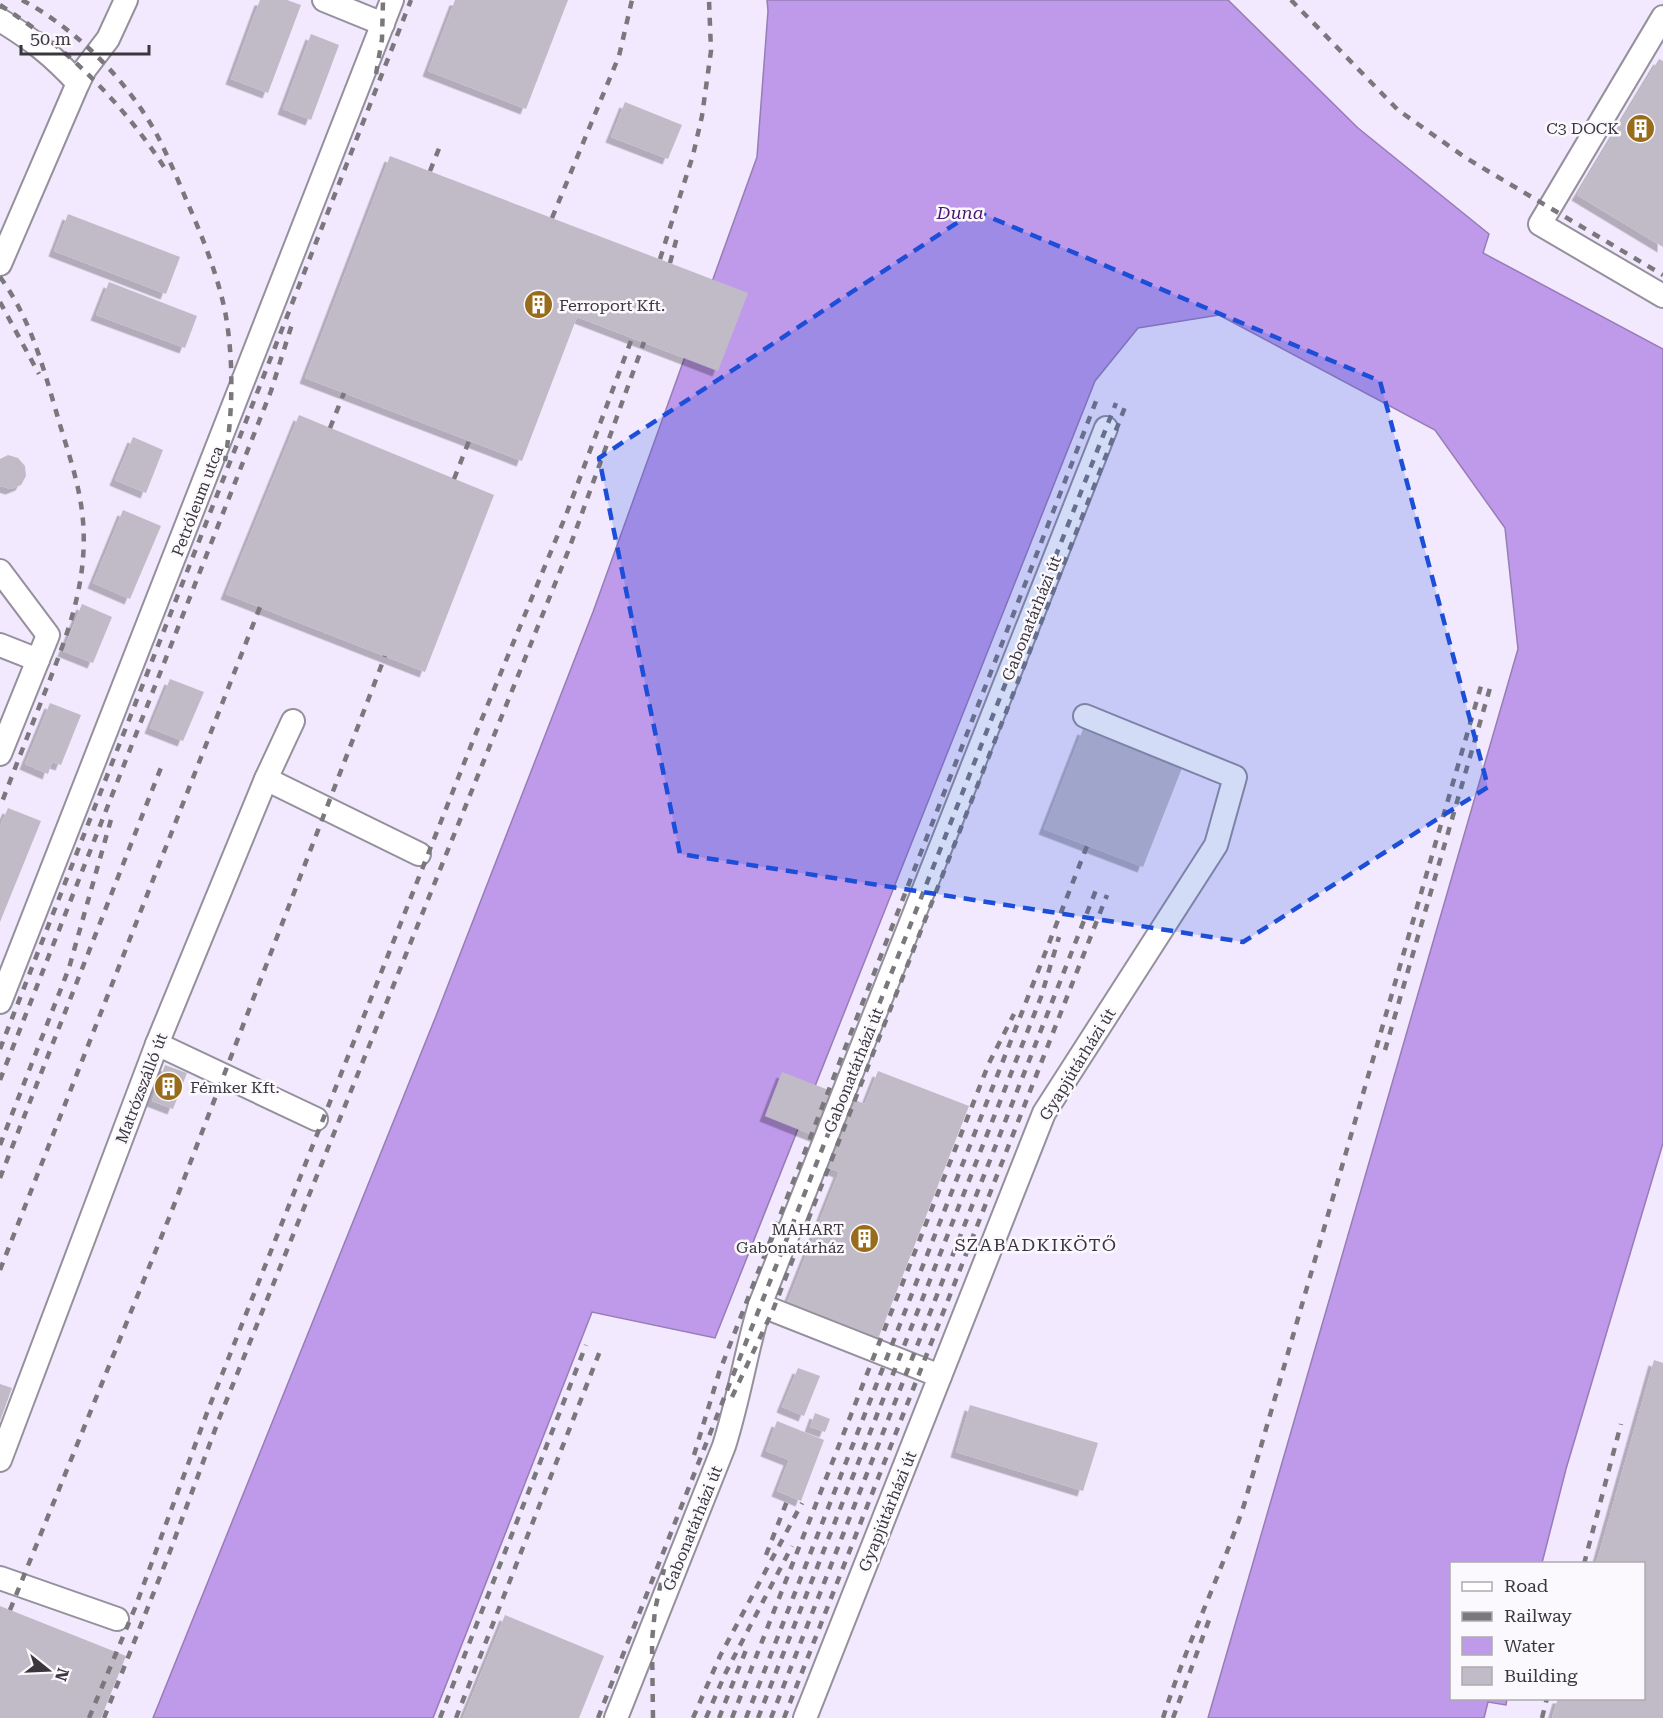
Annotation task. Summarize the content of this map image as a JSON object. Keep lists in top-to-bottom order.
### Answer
{
  "streets": {
    "street": [
      "Petróleum utca",
      "Gabonatárházi út",
      "Gyapjútárházi út",
      "Matrózszálló út"
    ]
  },
  "districts": ["SZABADKIKÖTŐ"],
  "water": ["Duna"],
  "places": {
    "building": [
      "C3 DOCK",
      "Ferroport Kft.",
      "Fémker Kft.",
      "MAHART Gabonatárház"
    ]
  },
  "legend": [
    "Road",
    "Railway",
    "Water",
    "Building"
  ],
  "scale_bar": "50 m",
  "north": "right"
}
